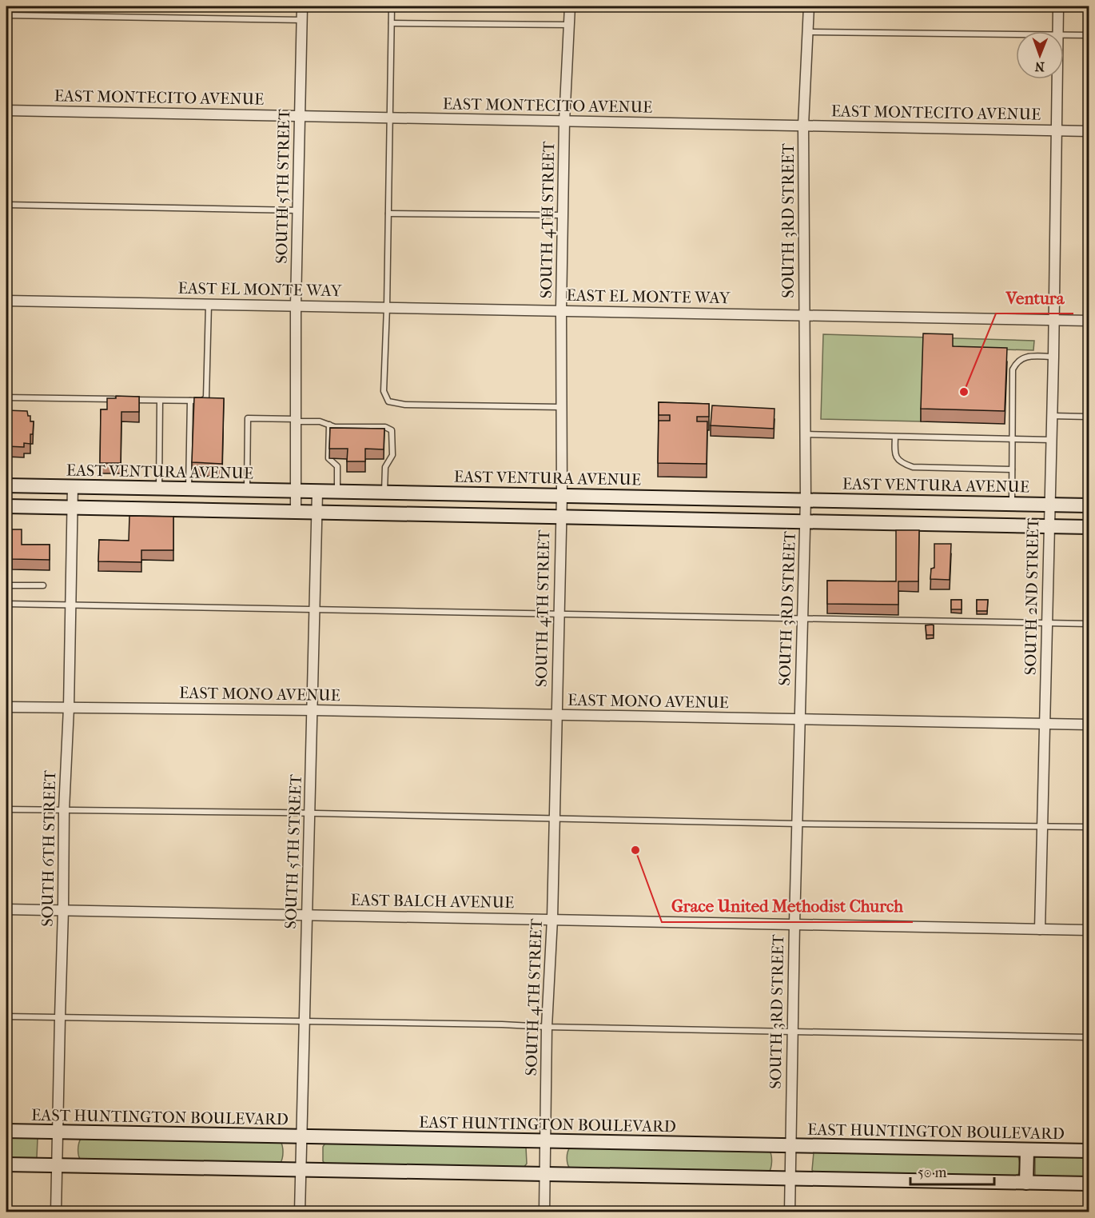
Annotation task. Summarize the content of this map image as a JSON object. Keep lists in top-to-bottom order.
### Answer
{
  "streets": {
    "street": [
      "EAST MONTECITO AVENUE",
      "SOUTH 5TH STREET",
      "SOUTH 4TH STREET",
      "SOUTH 3RD STREET",
      "EAST EL MONTE WAY",
      "EAST VENTURA AVENUE",
      "SOUTH 2ND STREET",
      "EAST MONO AVENUE",
      "SOUTH 6TH STREET",
      "EAST BALCH AVENUE",
      "EAST HUNTINGTON BOULEVARD"
    ]
  },
  "crossings": [
    ["EAST MONTECITO AVENUE", "SOUTH 5TH STREET"],
    ["EAST MONTECITO AVENUE", "SOUTH 4TH STREET"],
    ["EAST MONTECITO AVENUE", "SOUTH 3RD STREET"],
    ["EAST MONTECITO AVENUE", "SOUTH 2ND STREET"],
    ["SOUTH 5TH STREET", "EAST EL MONTE WAY"],
    ["SOUTH 5TH STREET", "EAST VENTURA AVENUE"],
    ["SOUTH 5TH STREET", "EAST MONO AVENUE"],
    ["SOUTH 5TH STREET", "EAST BALCH AVENUE"],
    ["SOUTH 5TH STREET", "EAST HUNTINGTON BOULEVARD"],
    ["SOUTH 4TH STREET", "EAST EL MONTE WAY"],
    ["SOUTH 4TH STREET", "EAST VENTURA AVENUE"],
    ["SOUTH 4TH STREET", "EAST MONO AVENUE"],
    ["SOUTH 4TH STREET", "EAST BALCH AVENUE"],
    ["SOUTH 4TH STREET", "EAST HUNTINGTON BOULEVARD"],
    ["SOUTH 3RD STREET", "EAST EL MONTE WAY"],
    ["SOUTH 3RD STREET", "EAST VENTURA AVENUE"],
    ["SOUTH 3RD STREET", "EAST MONO AVENUE"],
    ["SOUTH 3RD STREET", "EAST BALCH AVENUE"],
    ["SOUTH 3RD STREET", "EAST HUNTINGTON BOULEVARD"],
    ["EAST EL MONTE WAY", "SOUTH 2ND STREET"],
    ["EAST VENTURA AVENUE", "SOUTH 2ND STREET"],
    ["EAST VENTURA AVENUE", "SOUTH 6TH STREET"],
    ["SOUTH 2ND STREET", "EAST MONO AVENUE"],
    ["SOUTH 2ND STREET", "EAST BALCH AVENUE"],
    ["EAST MONO AVENUE", "SOUTH 6TH STREET"],
    ["SOUTH 6TH STREET", "EAST BALCH AVENUE"],
    ["SOUTH 6TH STREET", "EAST HUNTINGTON BOULEVARD"]
  ],
  "places": ["Ventura", "Grace United Methodist Church"],
  "scale_bar": "50 m",
  "north": "bottom"
}
